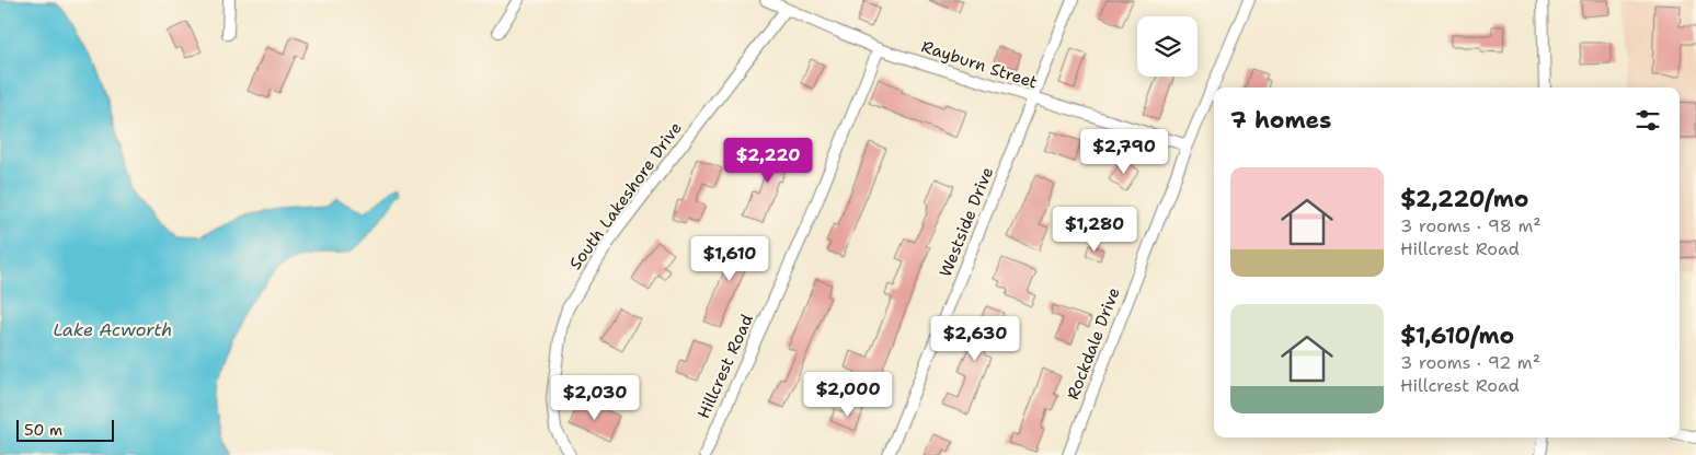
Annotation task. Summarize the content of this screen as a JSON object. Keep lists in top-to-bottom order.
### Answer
{
  "streets": {
    "street": [
      "Rayburn Street",
      "South Lakeshore Drive",
      "Westside Drive",
      "Rockdale Drive",
      "Hillcrest Road"
    ]
  },
  "crossings": [
    ["Rayburn Street", "South Lakeshore Drive"],
    ["Rayburn Street", "Westside Drive"],
    ["Rayburn Street", "Rockdale Drive"],
    ["Rayburn Street", "Hillcrest Road"]
  ],
  "water": ["Lake Acworth"],
  "scale_bar": "50 m",
  "page": {
    "heading": "7 homes",
    "price": [
      "$2,790",
      "$2,220",
      "$1,280",
      "$1,610",
      "$2,630",
      "$2,000",
      "$2,030"
    ],
    "list": [
      {
        "name": "$2,220/mo",
        "note": "3 rooms · 98 m² · Hillcrest Road"
      },
      {
        "name": "$1,610/mo",
        "note": "3 rooms · 92 m² · Hillcrest Road"
      }
    ],
    "scale": "50 m"
  }
}
